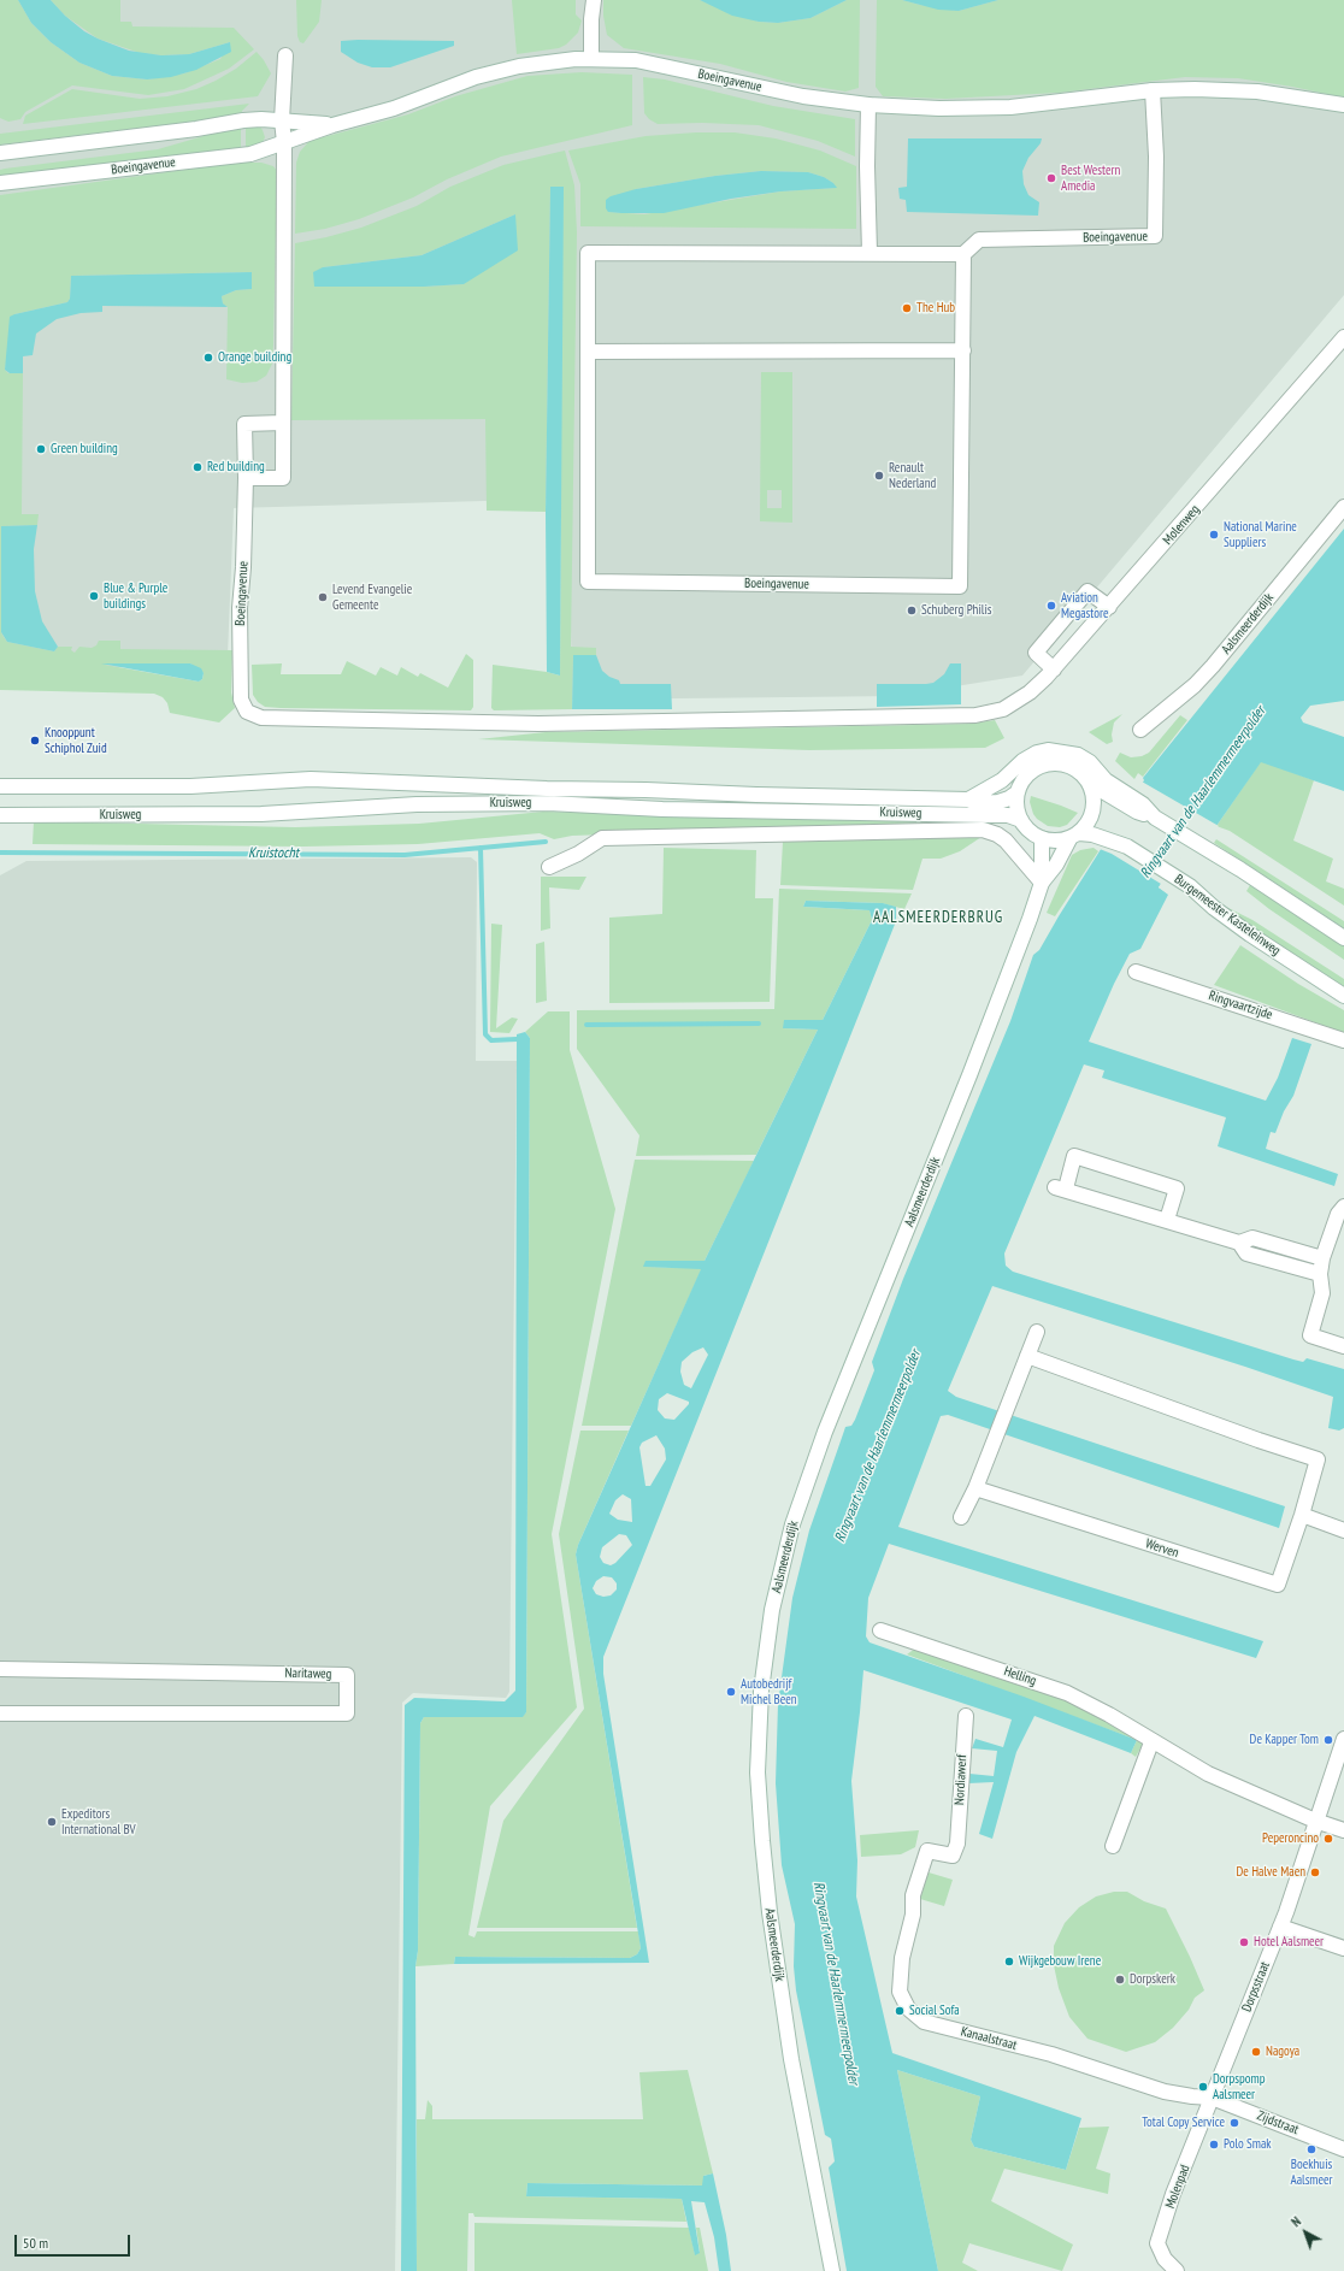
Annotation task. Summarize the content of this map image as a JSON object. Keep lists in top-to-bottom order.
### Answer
{
  "streets": {
    "street": [
      "Boeingavenue",
      "Molenweg",
      "Aalsmeerderdijk",
      "Kruisweg",
      "Burgemeester Kasteleinweg",
      "Ringvaartzijde",
      "Werven",
      "Naritaweg",
      "Helling",
      "Nordiawerf",
      "Dorpsstraat",
      "Kanaalstraat",
      "Zijdstraat",
      "Molenpad"
    ]
  },
  "crossings": [
    ["Boeingavenue", "Molenweg"],
    ["Aalsmeerderdijk", "Kruisweg"],
    ["Aalsmeerderdijk", "Burgemeester Kasteleinweg"],
    ["Kruisweg", "Burgemeester Kasteleinweg"],
    ["Helling", "Dorpsstraat"],
    ["Nordiawerf", "Kanaalstraat"],
    ["Dorpsstraat", "Kanaalstraat"],
    ["Dorpsstraat", "Zijdstraat"],
    ["Dorpsstraat", "Molenpad"],
    ["Kanaalstraat", "Zijdstraat"],
    ["Kanaalstraat", "Molenpad"],
    ["Zijdstraat", "Molenpad"]
  ],
  "districts": ["AALSMEERDERBRUG"],
  "water": ["Ringvaart van de Haarlemmermeerpolder", "Kruistocht"],
  "places": [
    "Best Western Amedia",
    "The Hub",
    "Orange building",
    "Green building",
    "Red building",
    "Renault Nederland",
    "National Marine Suppliers",
    "Blue & Purple buildings",
    "Levend Evangelie Gemeente",
    "Aviation Megastore",
    "Schuberg Philis",
    "Knooppunt Schiphol Zuid",
    "Autobedrijf Michel Been",
    "De Kapper Tom",
    "Expeditors International BV",
    "Peperoncino",
    "De Halve Maen",
    "Hotel Aalsmeer",
    "Wijkgebouw Irene",
    "Dorpskerk",
    "Social Sofa",
    "Nagoya",
    "Dorpspomp Aalsmeer",
    "Total Copy Service",
    "Polo Smak",
    "Boekhuis Aalsmeer"
  ],
  "scale_bar": "50 m",
  "north": "top left"
}
